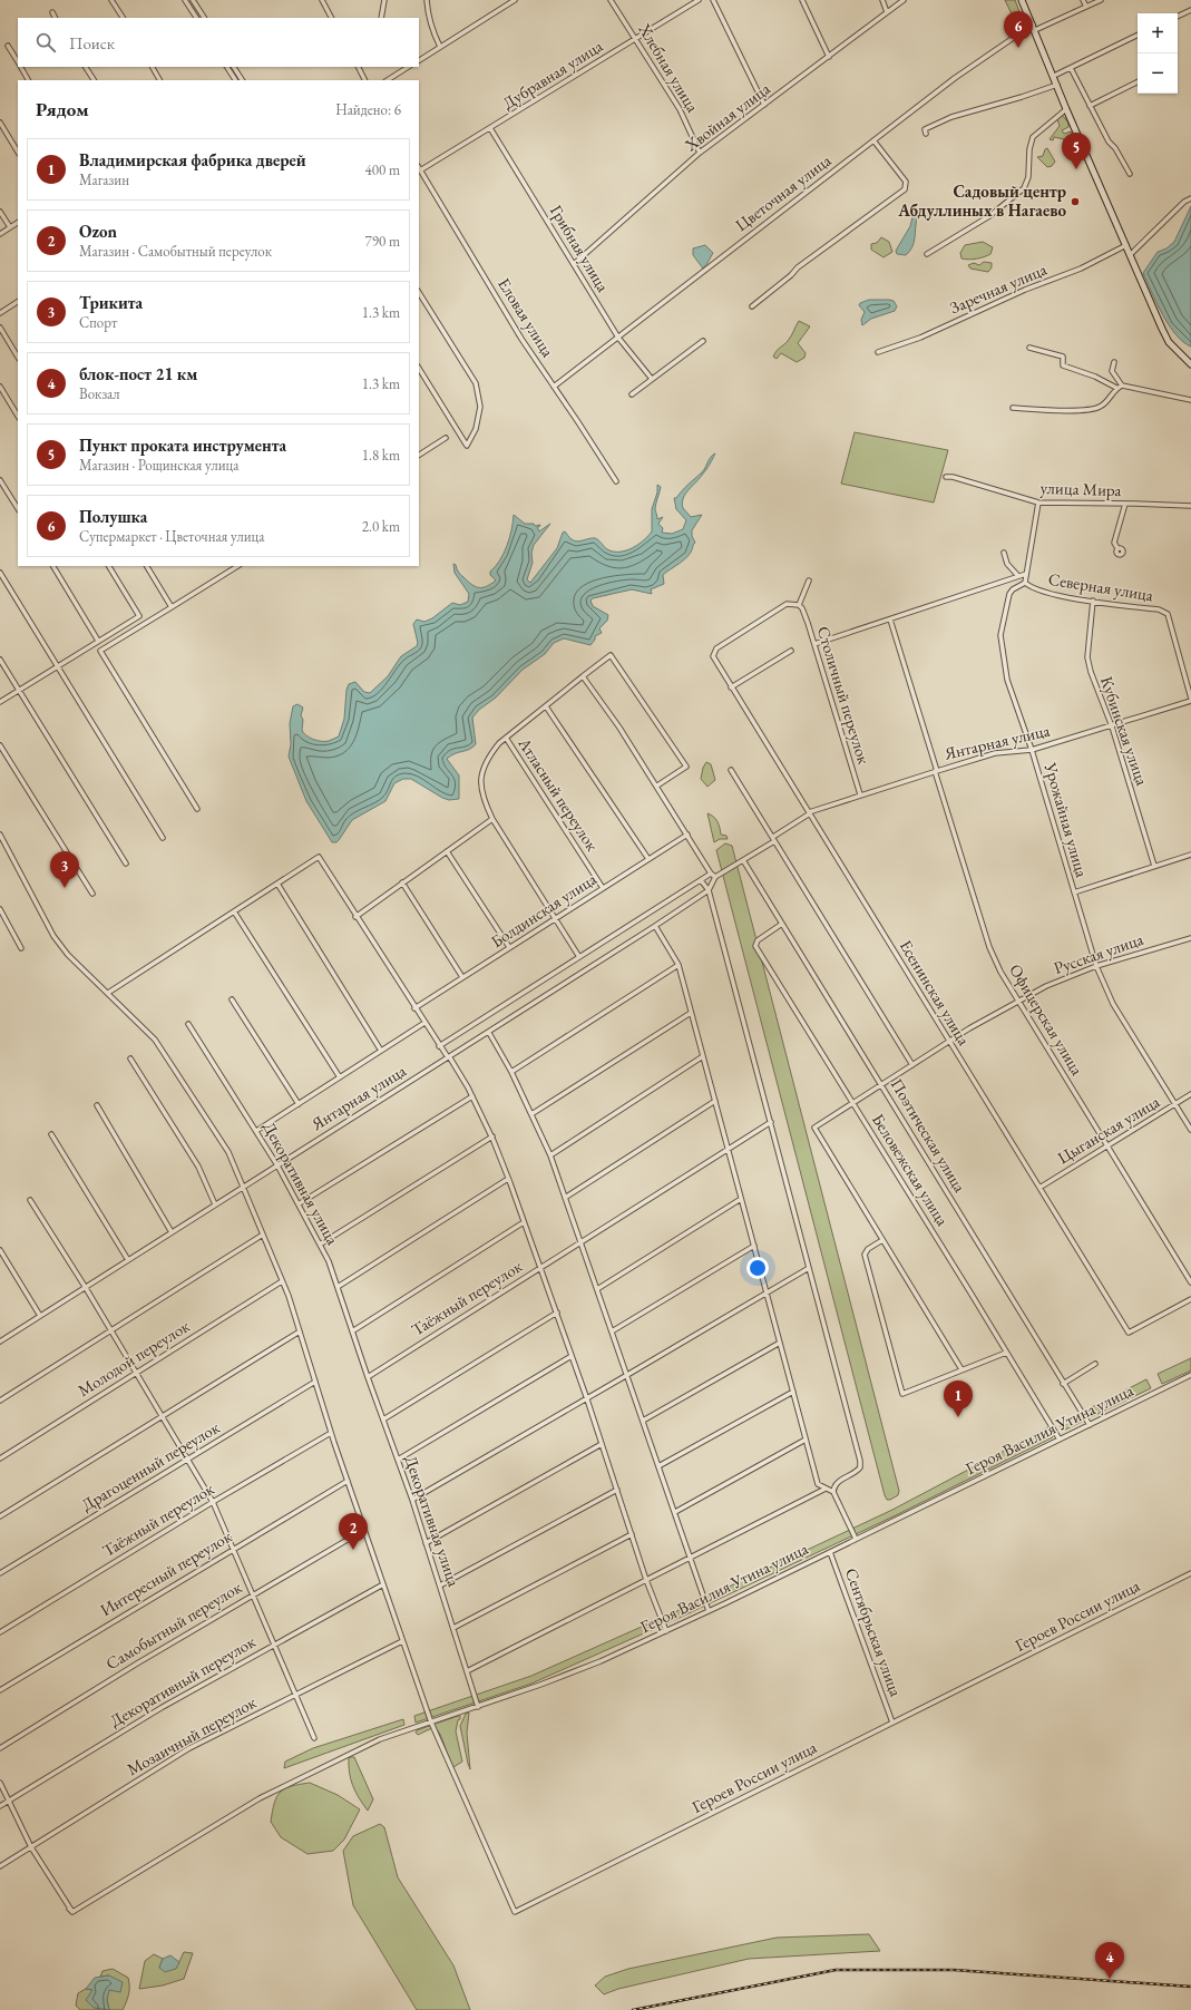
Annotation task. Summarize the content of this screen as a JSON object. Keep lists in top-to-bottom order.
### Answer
{
  "streets": {
    "street": [
      "Хлебная улица",
      "Дубравная улица",
      "Хвойная улица",
      "Цветочная улица",
      "Грибная улица",
      "Заречная улица",
      "Еловая улица",
      "улица Мира",
      "Северная улица",
      "Столичный переулок",
      "Кубинская улица",
      "Янтарная улица",
      "Атласный переулок",
      "Урожайная улица",
      "Болдинская улица",
      "Русская улица",
      "Есенинская улица",
      "Офицерская улица",
      "Цыганская улица",
      "Поэтическая улица",
      "Беловежская улица",
      "Декоративная улица",
      "Таёжный переулок",
      "Молодой переулок",
      "Героя Василия Утина улица",
      "Драгоценный переулок",
      "Интересный переулок",
      "Героев России улица",
      "Самобытный переулок",
      "Сентябрьская улица",
      "Декоративный переулок",
      "Мозаичный переулок"
    ]
  },
  "crossings": [
    ["Хлебная улица", "Дубравная улица"],
    ["Хлебная улица", "Хвойная улица"],
    ["Дубравная улица", "Грибная улица"],
    ["Дубравная улица", "Еловая улица"],
    ["Хвойная улица", "Грибная улица"],
    ["Цветочная улица", "Грибная улица"],
    ["Цветочная улица", "Еловая улица"],
    ["Северная улица", "Столичный переулок"],
    ["Северная улица", "Кубинская улица"],
    ["Северная улица", "Янтарная улица"],
    ["Северная улица", "Урожайная улица"],
    ["Северная улица", "Офицерская улица"],
    ["Столичный переулок", "Янтарная улица"],
    ["Столичный переулок", "Есенинская улица"],
    ["Кубинская улица", "Янтарная улица"],
    ["Янтарная улица", "Урожайная улица"],
    ["Янтарная улица", "Есенинская улица"],
    ["Янтарная улица", "Офицерская улица"],
    ["Янтарная улица", "Поэтическая улица"],
    ["Янтарная улица", "Декоративная улица"],
    ["Атласный переулок", "Болдинская улица"],
    ["Урожайная улица", "Русская улица"],
    ["Урожайная улица", "Цыганская улица"],
    ["Русская улица", "Есенинская улица"],
    ["Русская улица", "Офицерская улица"],
    ["Русская улица", "Поэтическая улица"],
    ["Русская улица", "Беловежская улица"],
    ["Есенинская улица", "Цыганская улица"],
    ["Офицерская улица", "Цыганская улица"],
    ["Поэтическая улица", "Беловежская улица"],
    ["Поэтическая улица", "Героя Василия Утина улица"],
    ["Беловежская улица", "Героя Василия Утина улица"],
    ["Декоративная улица", "Таёжный переулок"],
    ["Декоративная улица", "Героя Василия Утина улица"],
    ["Героя Василия Утина улица", "Героев России улица"],
    ["Героя Василия Утина улица", "Сентябрьская улица"],
    ["Героев России улица", "Сентябрьская улица"]
  ],
  "places": ["Садовый центр Абдуллиных в Нагаево"],
  "page": {
    "pins": [
      "6",
      "5",
      "3",
      "1",
      "2",
      "4"
    ],
    "map_buttons": ["+", "−"],
    "search": "Поиск",
    "heading": ["Рядом", "Найдено: 6"],
    "list": [
      {
        "mark": "1",
        "name": "Владимирская фабрика дверей",
        "note": "Магазин",
        "value": "400 m"
      },
      {
        "mark": "2",
        "name": "Ozon",
        "note": "Магазин · Самобытный переулок",
        "value": "790 m"
      },
      {
        "mark": "3",
        "name": "Трикита",
        "note": "Спорт",
        "value": "1.3 km"
      },
      {
        "mark": "4",
        "name": "блок-пост 21 км",
        "note": "Вокзал",
        "value": "1.3 km"
      },
      {
        "mark": "5",
        "name": "Пункт проката инструмента",
        "note": "Магазин · Рощинская улица",
        "value": "1.8 km"
      },
      {
        "mark": "6",
        "name": "Полушка",
        "note": "Супермаркет · Цветочная улица",
        "value": "2.0 km"
      }
    ]
  }
}
